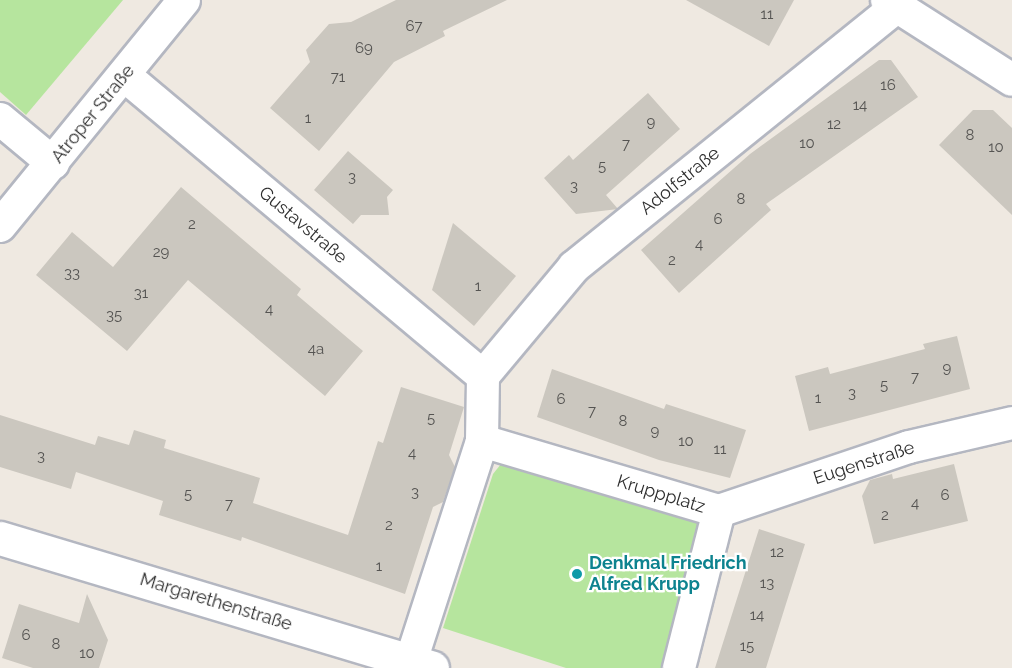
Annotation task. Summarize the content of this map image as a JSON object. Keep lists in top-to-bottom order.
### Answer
{
  "streets": {
    "main road": ["Margarethenstraße"],
    "street": [
      "Atroper Straße",
      "Adolfstraße",
      "Gustavstraße",
      "Eugenstraße",
      "Kruppplatz"
    ]
  },
  "crossings": [
    ["Atroper Straße", "Gustavstraße"],
    ["Adolfstraße", "Gustavstraße"],
    ["Eugenstraße", "Kruppplatz"]
  ],
  "places": ["Denkmal Friedrich Alfred Krupp"],
  "house_numbers": [
    "11",
    "67",
    "69",
    "71",
    "16",
    "14",
    "1",
    "9",
    "12",
    "8",
    "10",
    "7",
    "10",
    "5",
    "3",
    "3",
    "8",
    "6",
    "2",
    "4",
    "29",
    "2",
    "33",
    "1",
    "31",
    "4",
    "35",
    "4a",
    "9",
    "7",
    "5",
    "3",
    "1",
    "6",
    "7",
    "5",
    "8",
    "9",
    "10",
    "11",
    "4",
    "3",
    "3",
    "5",
    "6",
    "4",
    "7",
    "2",
    "2",
    "12",
    "1",
    "13",
    "14",
    "6",
    "8",
    "15",
    "10"
  ]
}
